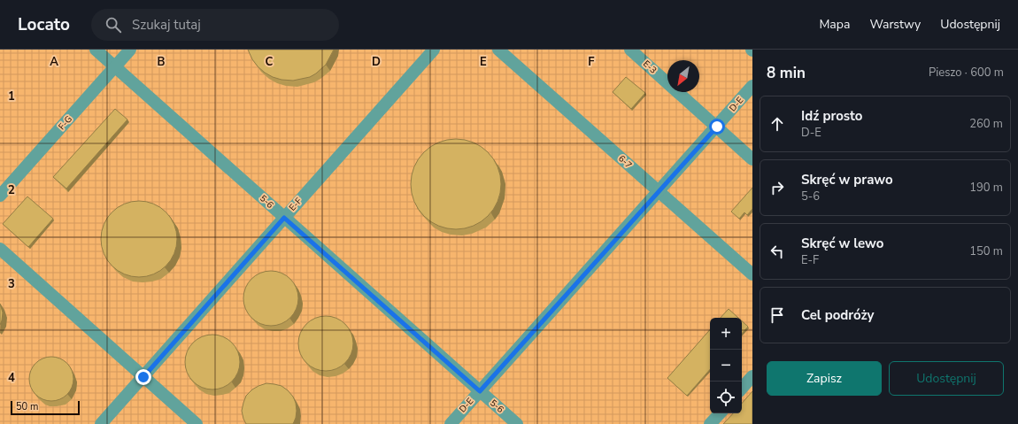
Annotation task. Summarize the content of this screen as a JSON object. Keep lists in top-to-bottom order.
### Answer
{
  "streets": {
    "lane": [
      "E-3",
      "D-E",
      "F-G",
      "6-7",
      "5-6",
      "E-F"
    ]
  },
  "crossings": [
    ["E-3", "D-E"],
    ["D-E", "6-7"],
    ["D-E", "5-6"],
    ["F-G", "5-6"],
    ["5-6", "E-F"]
  ],
  "scale_bar": "50 m",
  "north": "bottom left",
  "page": {
    "header": "Locato",
    "search": "Szukaj tutaj",
    "nav": ["Mapa", "Warstwy", "Udostępnij"],
    "heading": ["8 min", "Pieszo · 600 m"],
    "list": [
      ["Idź prosto", "D-E", "260 m"],
      ["Skręć w prawo", "5-6", "190 m"],
      ["Skręć w lewo", "E-F", "150 m"],
      "Cel podróży"
    ],
    "map_buttons": ["+", "−"],
    "buttons": ["Zapisz", "Udostępnij"],
    "scale": "50 m"
  },
  "grid": {
    "columns": [
      "A",
      "B",
      "C",
      "D",
      "E",
      "F"
    ],
    "rows": [
      "1",
      "2",
      "3",
      "4"
    ]
  }
}
